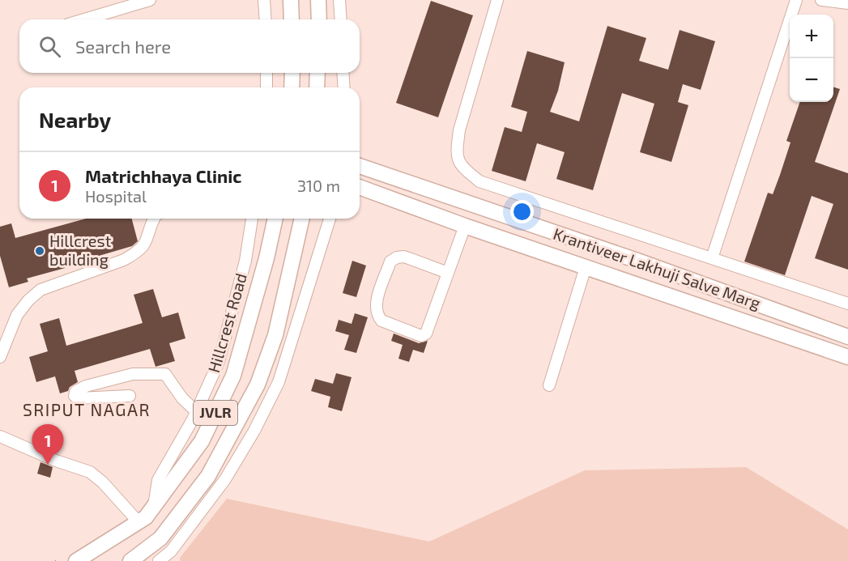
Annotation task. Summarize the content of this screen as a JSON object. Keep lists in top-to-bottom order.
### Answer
{
  "streets": {
    "main road": ["Krantiveer Lakhuji Salve Marg", "JVLR"],
    "street": ["Hillcrest Road"]
  },
  "crossings": [
    ["Hillcrest Road", "JVLR"]
  ],
  "districts": ["SRIPUT NAGAR"],
  "places": ["Hillcrest building"],
  "page": {
    "map_buttons": ["+", "−"],
    "search": "Search here",
    "heading": "Nearby",
    "list": [
      {
        "mark": "1",
        "name": "Matrichhaya Clinic",
        "note": "Hospital",
        "value": "310 m"
      }
    ],
    "pins": "1"
  }
}
